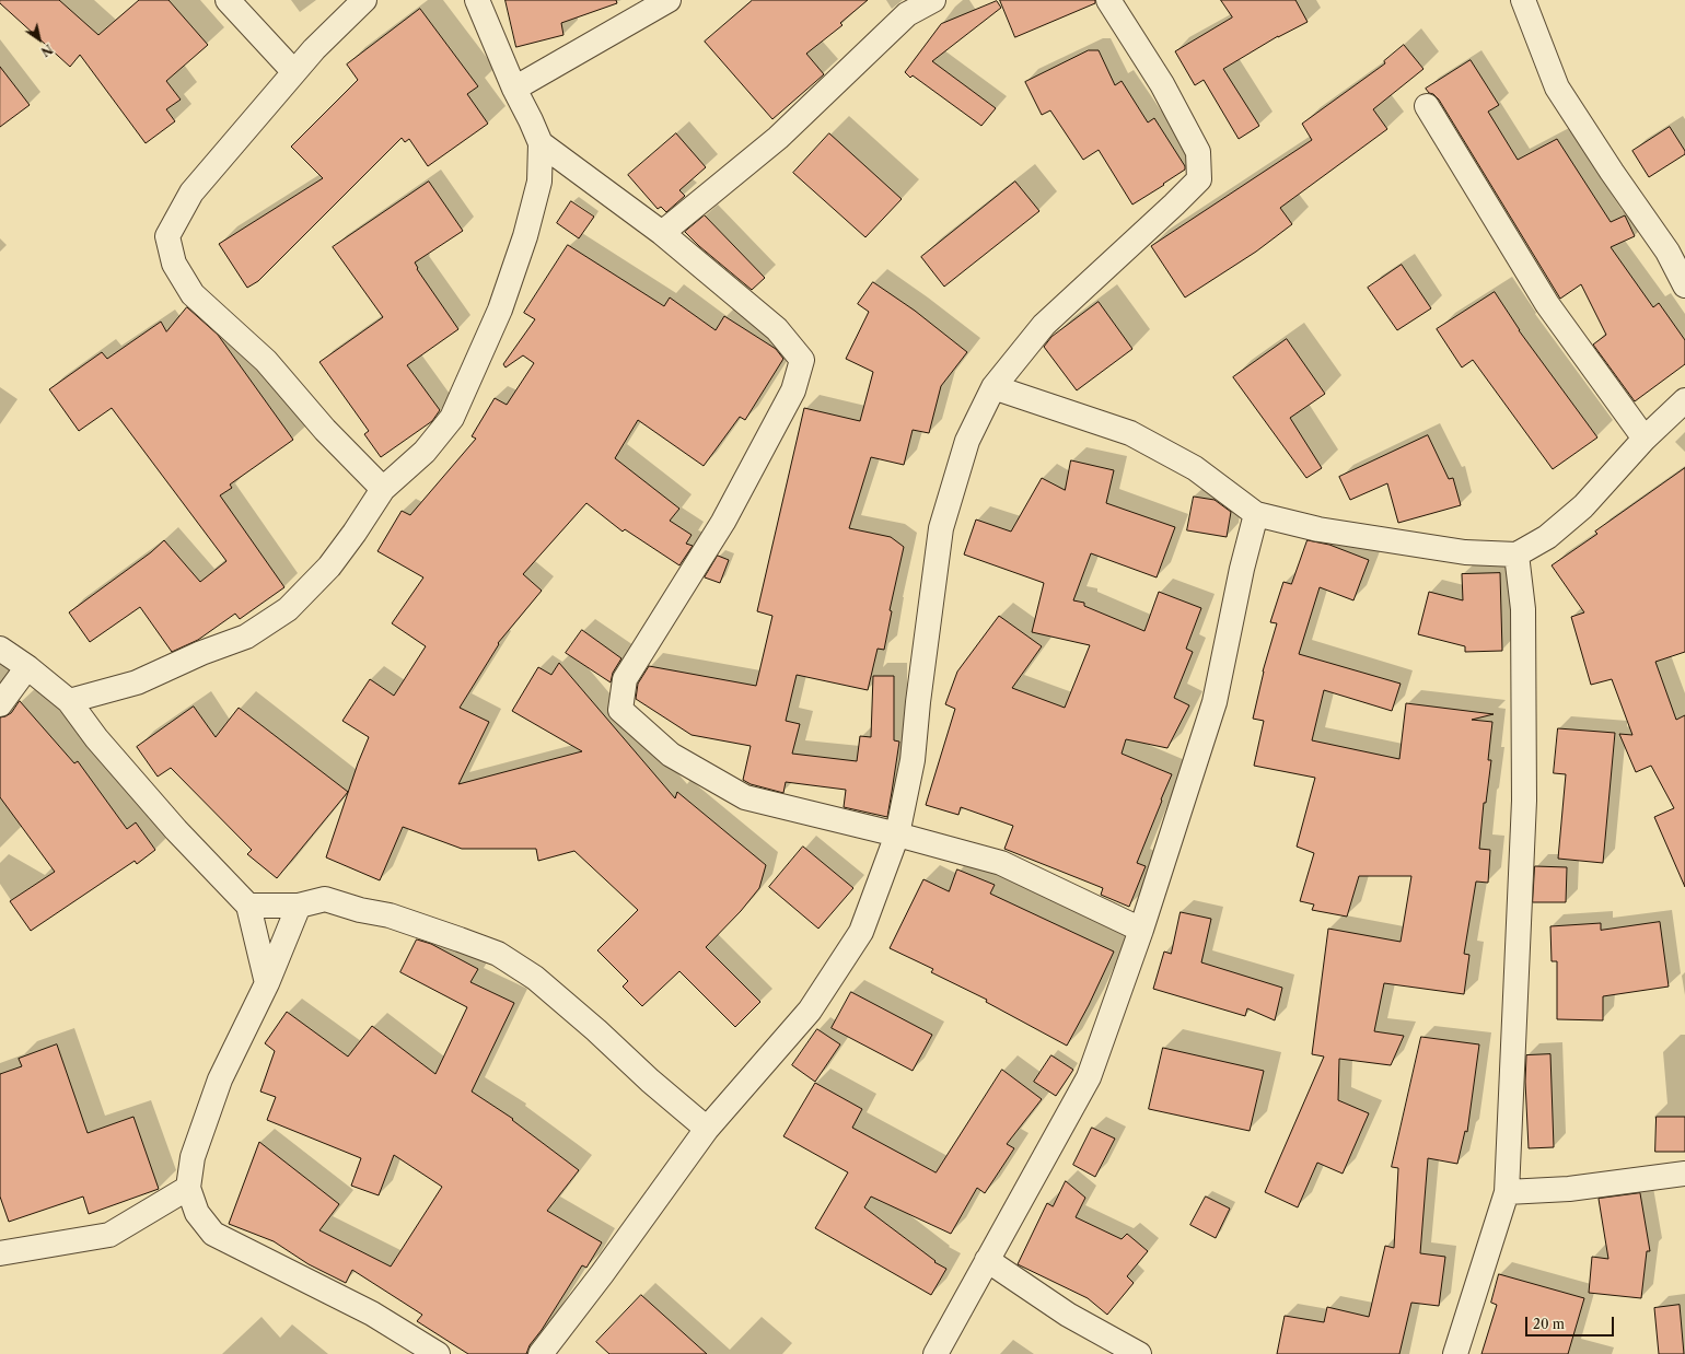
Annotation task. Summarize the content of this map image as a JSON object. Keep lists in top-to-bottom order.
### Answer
{
  "scale_bar": "20 m",
  "north": "bottom right"
}
